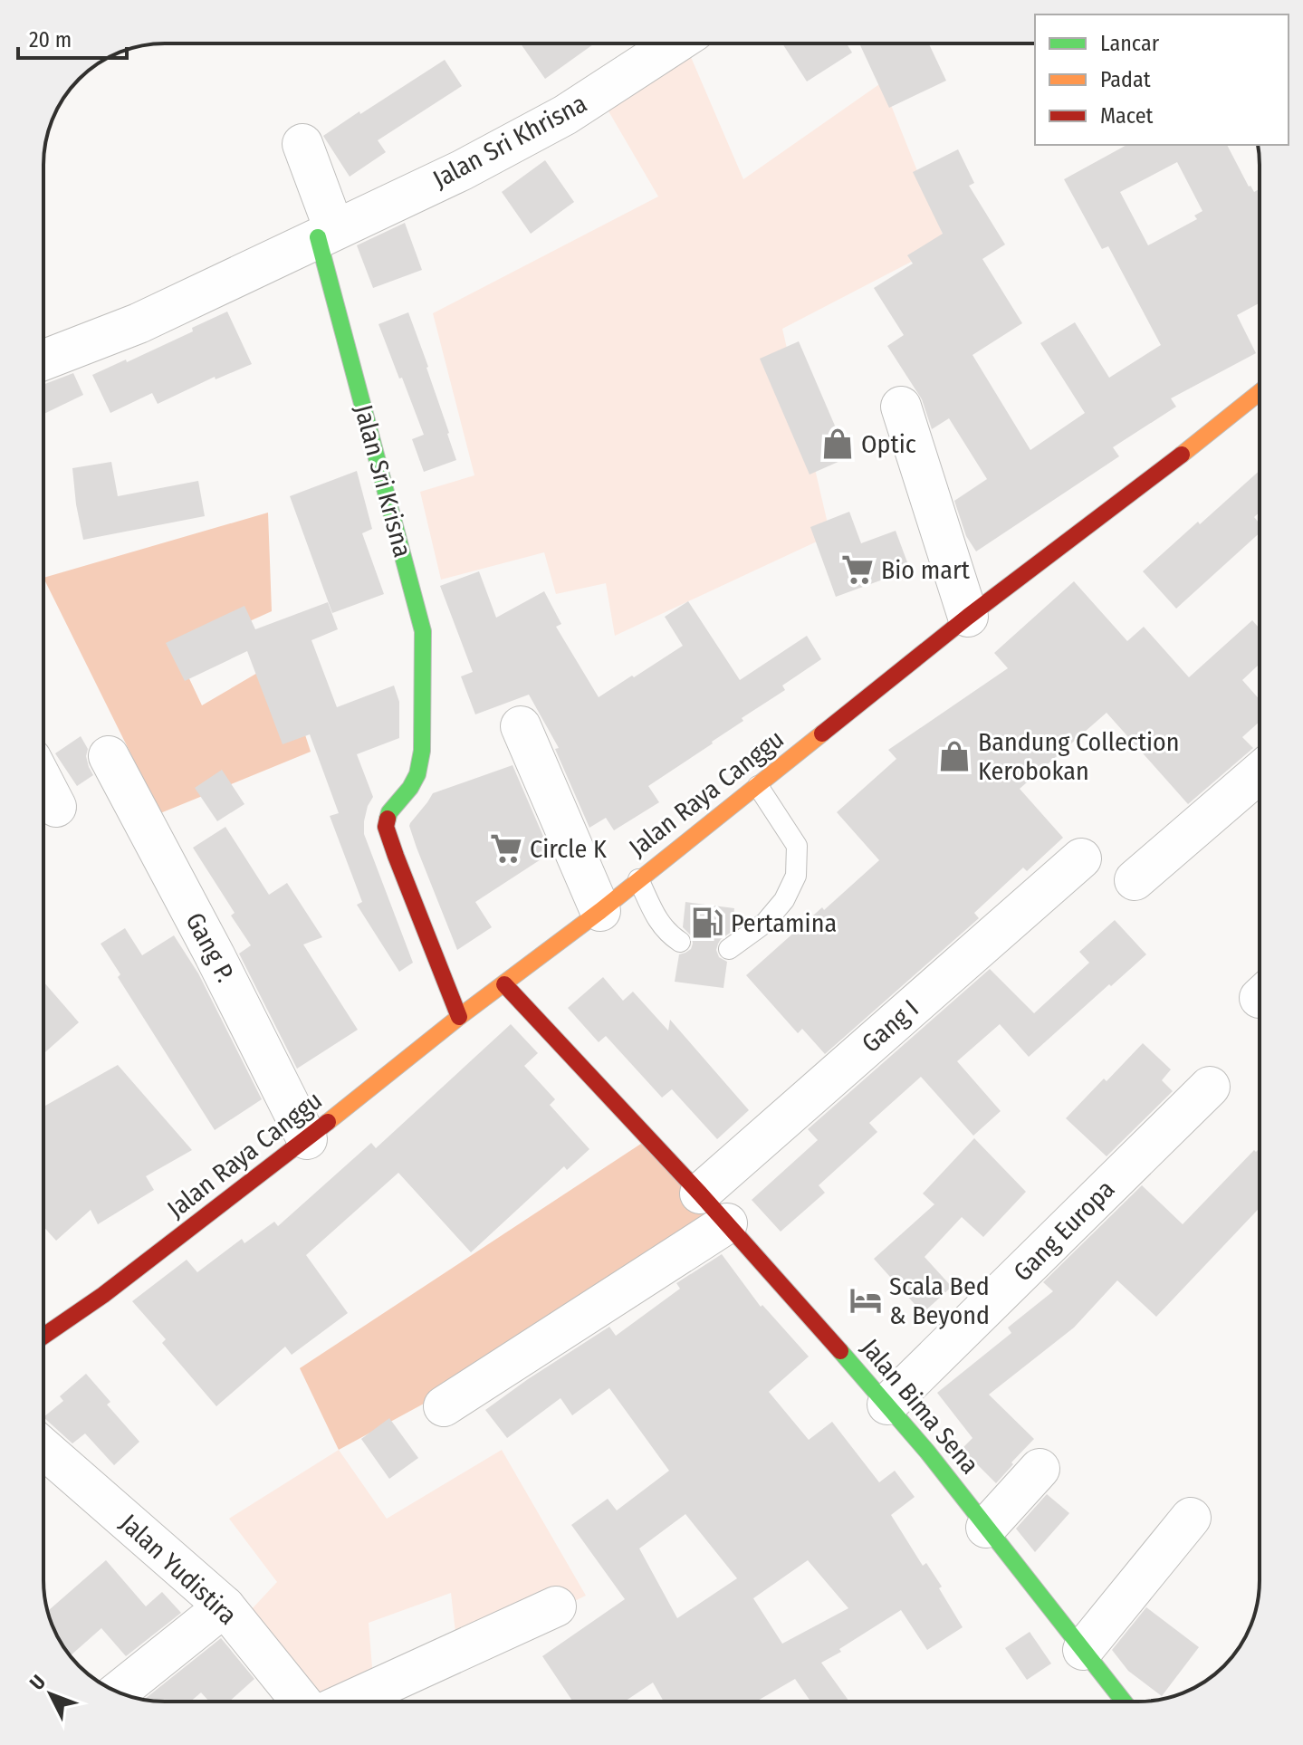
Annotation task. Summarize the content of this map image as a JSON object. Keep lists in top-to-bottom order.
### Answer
{
  "streets": {
    "street": [
      "Jalan Sri Khrisna",
      "Jalan Sri Krisna",
      "Jalan Raya Canggu",
      "Gang P.",
      "Gang I",
      "Gang Europa",
      "Jalan Bima Sena",
      "Jalan Yudistira"
    ]
  },
  "crossings": [
    ["Jalan Sri Khrisna", "Jalan Sri Krisna"],
    ["Jalan Sri Krisna", "Jalan Raya Canggu"],
    ["Jalan Raya Canggu", "Gang P."],
    ["Jalan Raya Canggu", "Jalan Bima Sena"],
    ["Gang I", "Jalan Bima Sena"],
    ["Gang Europa", "Jalan Bima Sena"]
  ],
  "places": {
    "shop": ["Optic", "Bandung Collection Kerobokan"],
    "supermarket": ["Bio mart", "Circle K"],
    "fuel station": ["Pertamina"],
    "hotel": ["Scala Bed & Beyond"]
  },
  "legend": ["Lancar", "Padat", "Macet"],
  "scale_bar": "20 m",
  "north": "top left"
}
